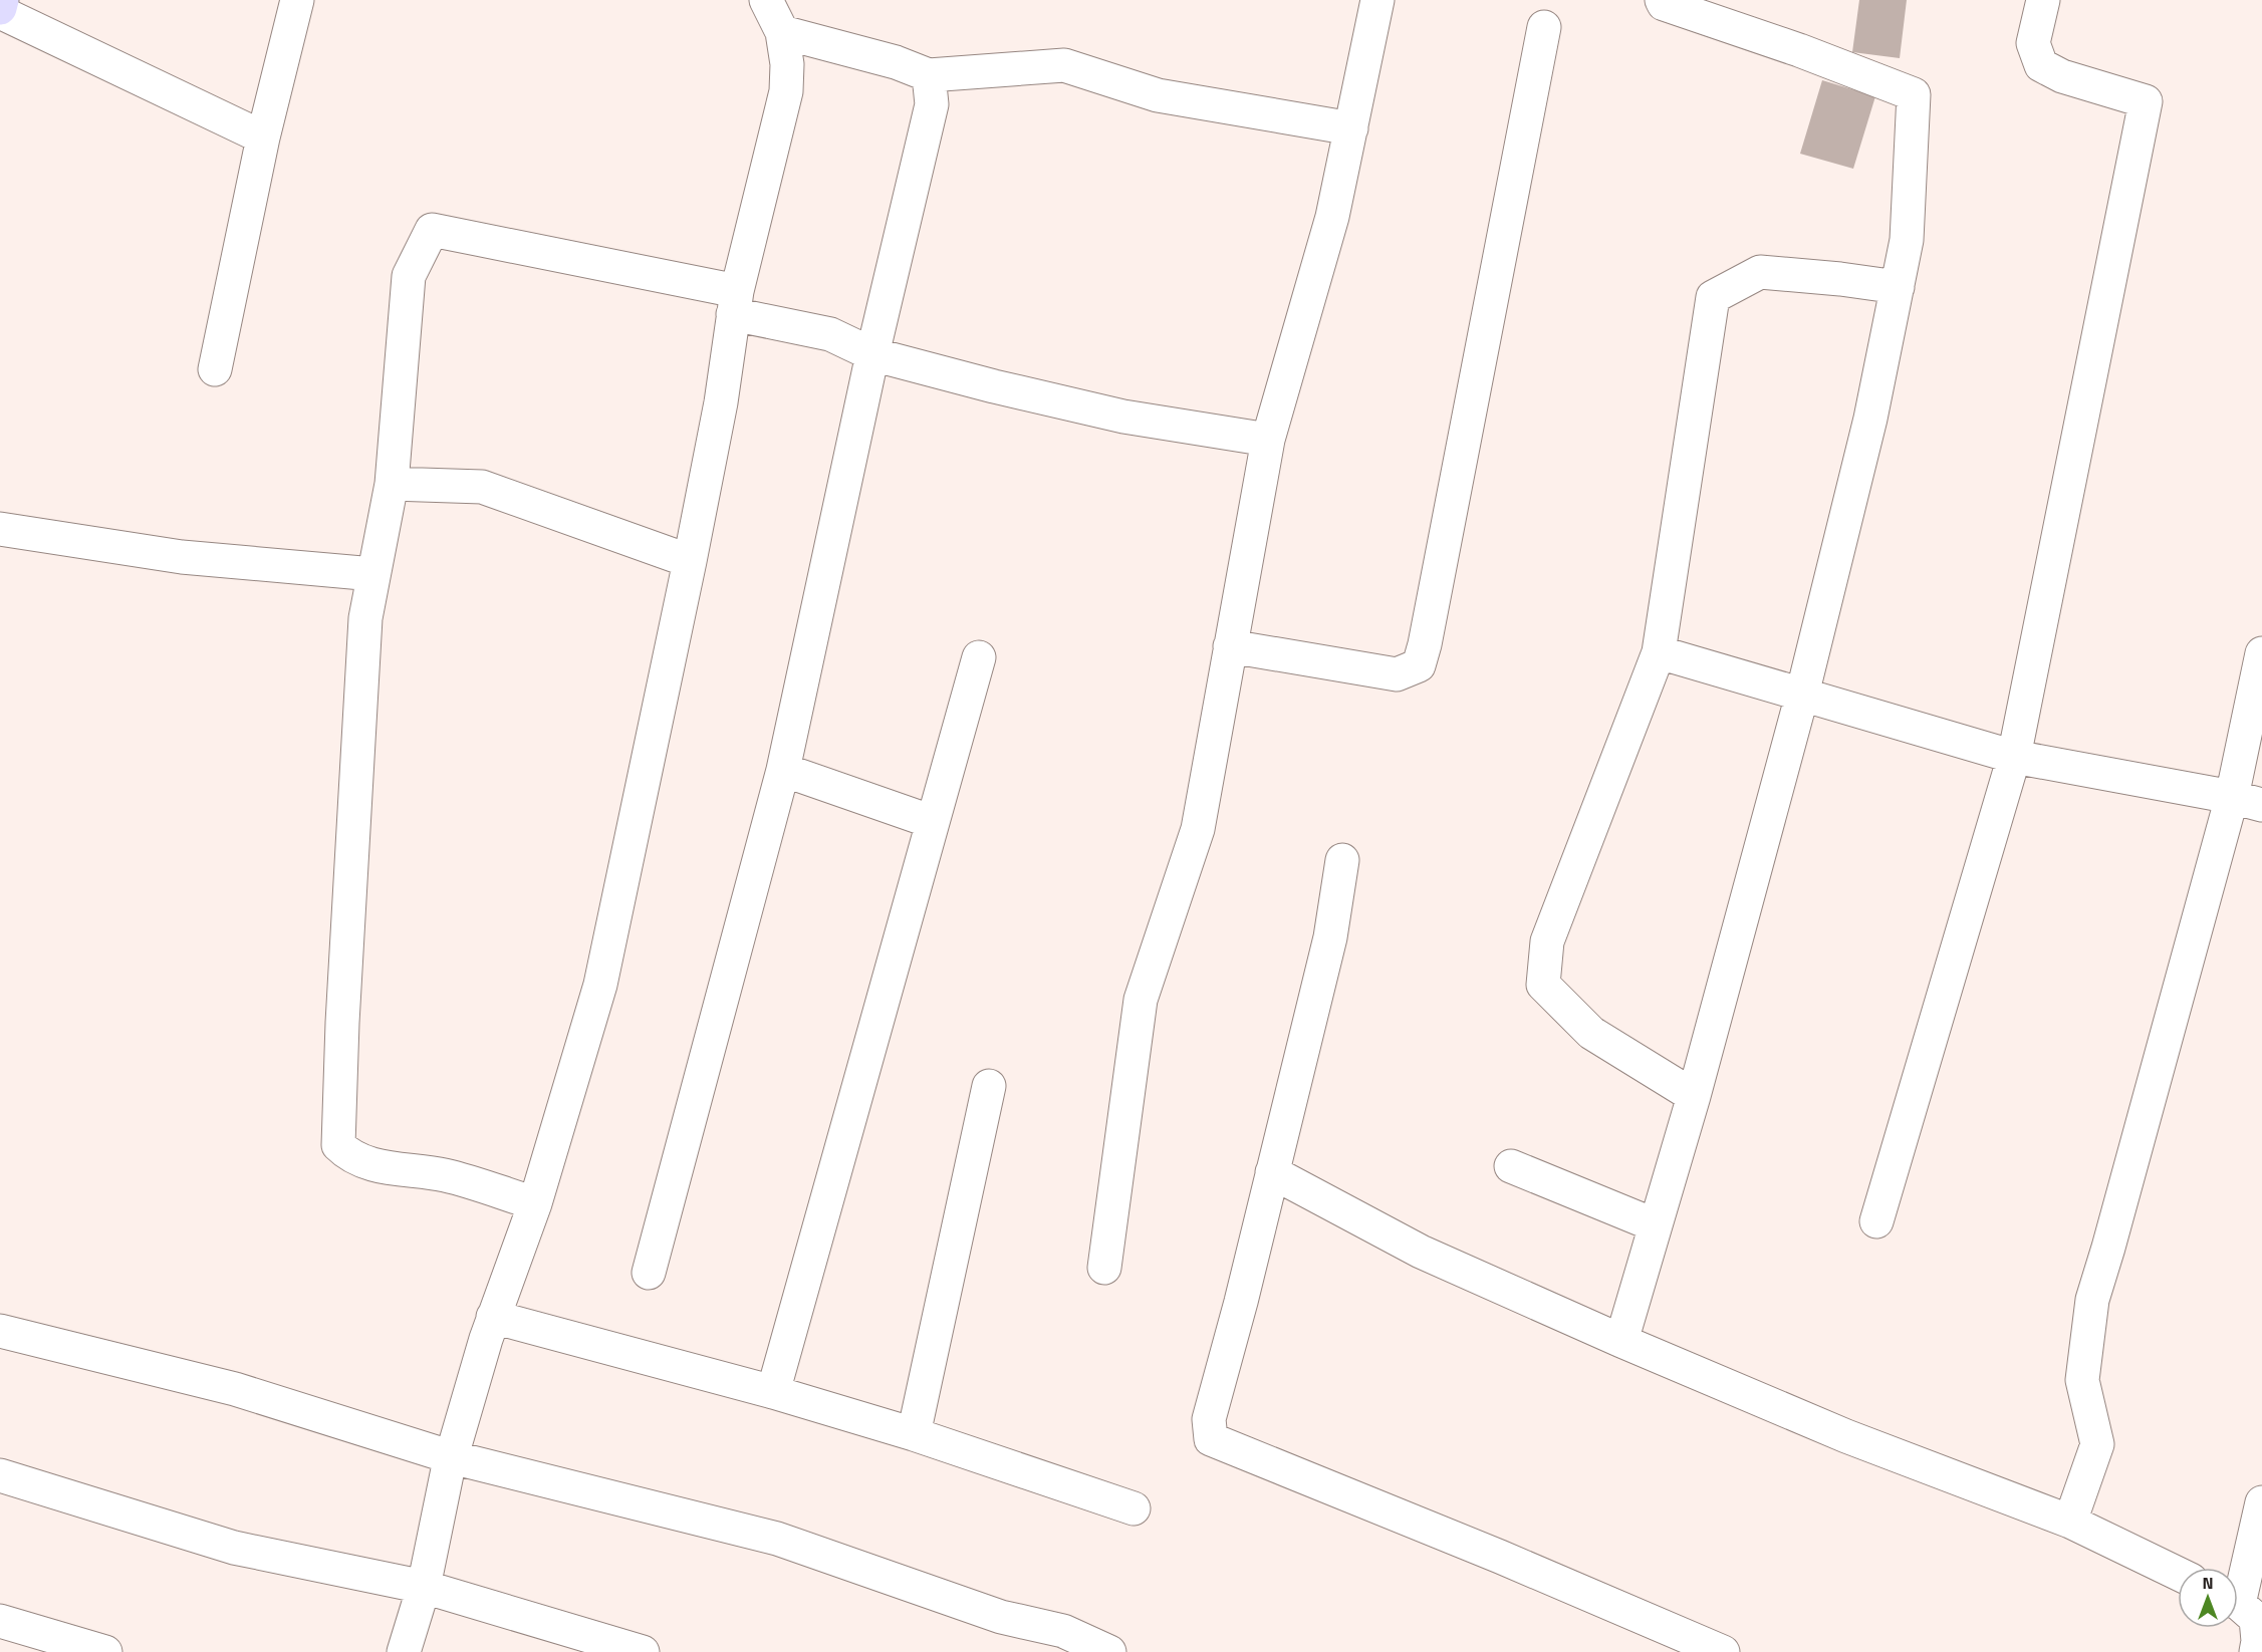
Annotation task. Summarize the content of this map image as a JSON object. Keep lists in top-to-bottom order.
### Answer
{
  "north": "top"
}
